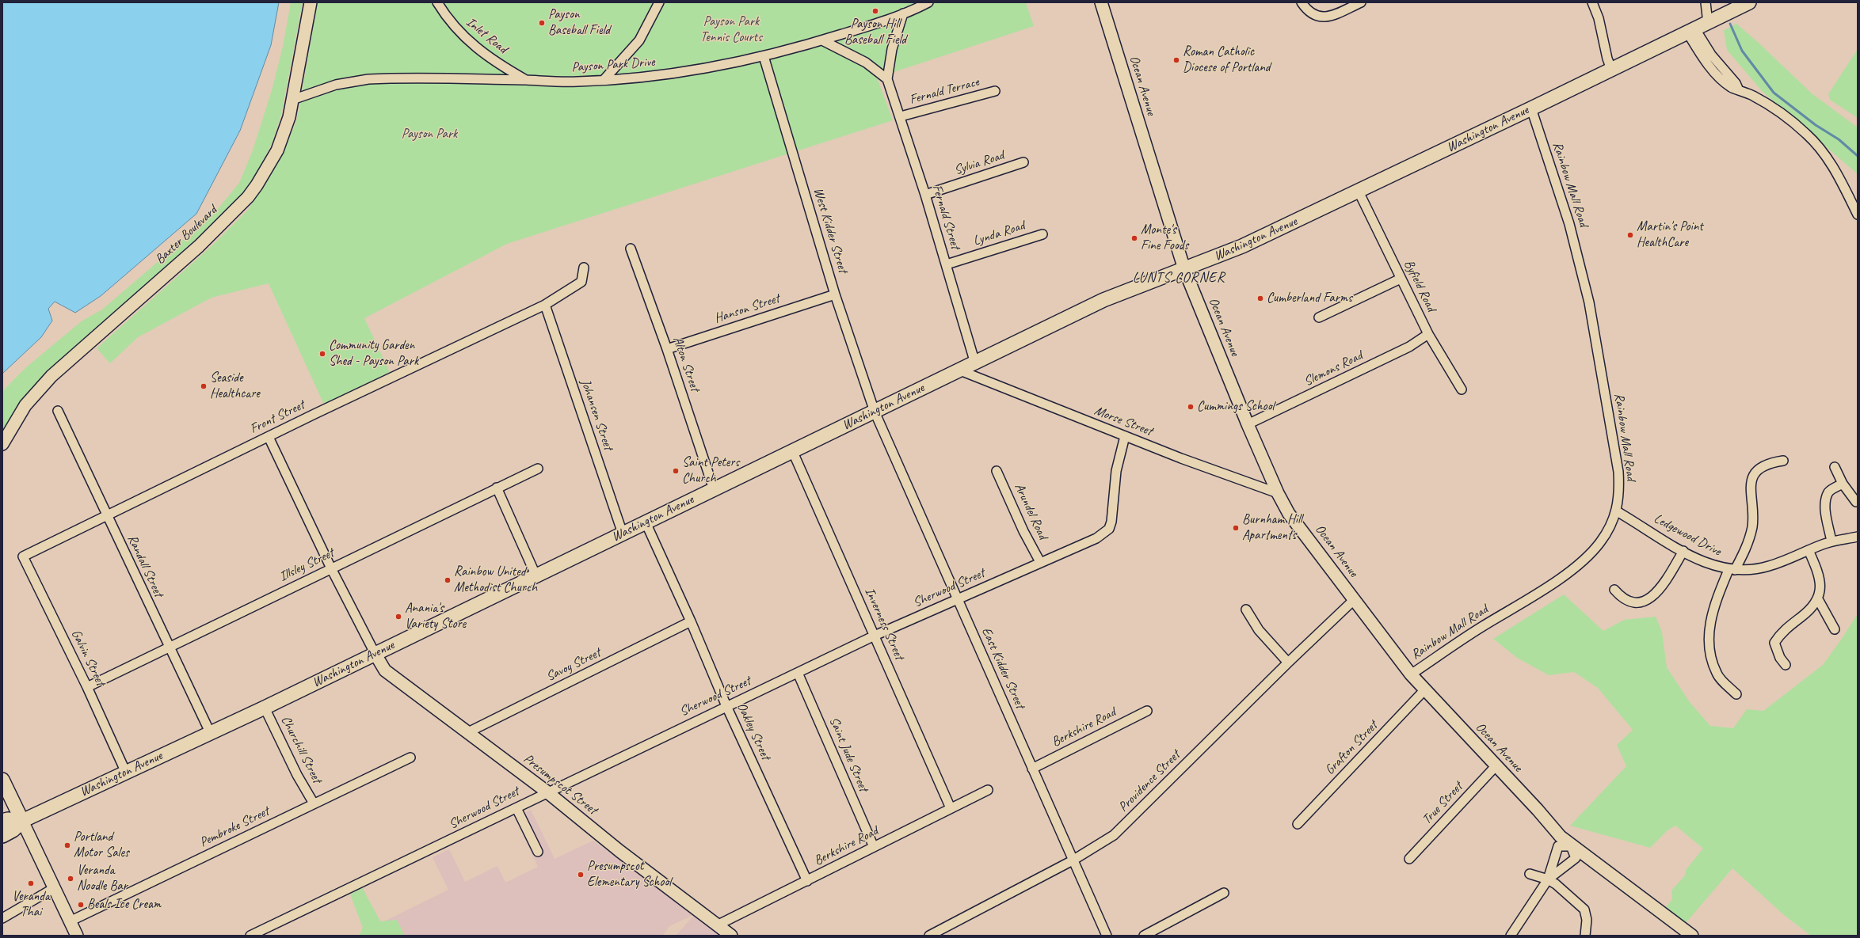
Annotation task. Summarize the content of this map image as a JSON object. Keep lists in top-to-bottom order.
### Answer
{
  "streets": {
    "main road": [
      "Ocean Avenue",
      "Washington Avenue",
      "Baxter Boulevard",
      "Presumpscot Street"
    ],
    "street": [
      "Inlet Road",
      "Payson Park Drive",
      "Fernald Terrace",
      "Sylvia Road",
      "Rainbow Mall Road",
      "Fernald Street",
      "West Kidder Street",
      "Lynda Road",
      "Byfield Road",
      "Hanson Street",
      "Alton Street",
      "Slemons Road",
      "Johansen Street",
      "Front Street",
      "Morse Street",
      "Arundel Road",
      "Ledgewood Drive",
      "Illsley Street",
      "Randall Street",
      "Sherwood Street",
      "Inverness Street",
      "Galvin Street",
      "Savoy Street",
      "East Kidder Street",
      "Berkshire Road",
      "Oakley Street",
      "Grafton Street",
      "Churchill Street",
      "Saint Jude Street",
      "Providence Street",
      "True Street",
      "Pembroke Street"
    ]
  },
  "crossings": [
    ["Inlet Road", "Payson Park Drive"],
    ["Payson Park Drive", "Fernald Street"],
    ["Payson Park Drive", "West Kidder Street"],
    ["Payson Park Drive", "Baxter Boulevard"],
    ["Ocean Avenue", "Washington Avenue"],
    ["Ocean Avenue", "Rainbow Mall Road"],
    ["Ocean Avenue", "Slemons Road"],
    ["Ocean Avenue", "Morse Street"],
    ["Ocean Avenue", "Grafton Street"],
    ["Ocean Avenue", "Providence Street"],
    ["Ocean Avenue", "True Street"],
    ["Fernald Terrace", "Fernald Street"],
    ["Washington Avenue", "Rainbow Mall Road"],
    ["Washington Avenue", "Fernald Street"],
    ["Washington Avenue", "West Kidder Street"],
    ["Washington Avenue", "Byfield Road"],
    ["Washington Avenue", "Alton Street"],
    ["Washington Avenue", "Johansen Street"],
    ["Washington Avenue", "Morse Street"],
    ["Washington Avenue", "Randall Street"],
    ["Washington Avenue", "Inverness Street"],
    ["Washington Avenue", "Galvin Street"],
    ["Washington Avenue", "East Kidder Street"],
    ["Washington Avenue", "Oakley Street"],
    ["Washington Avenue", "Churchill Street"],
    ["Washington Avenue", "Presumpscot Street"],
    ["Sylvia Road", "Fernald Street"],
    ["Rainbow Mall Road", "Ledgewood Drive"],
    ["Fernald Street", "Lynda Road"],
    ["West Kidder Street", "Hanson Street"],
    ["West Kidder Street", "East Kidder Street"],
    ["Byfield Road", "Slemons Road"],
    ["Hanson Street", "Alton Street"],
    ["Johansen Street", "Front Street"],
    ["Front Street", "Randall Street"],
    ["Front Street", "Galvin Street"],
    ["Morse Street", "Sherwood Street"],
    ["Arundel Road", "Sherwood Street"],
    ["Illsley Street", "Randall Street"],
    ["Illsley Street", "Galvin Street"],
    ["Sherwood Street", "Inverness Street"],
    ["Sherwood Street", "East Kidder Street"],
    ["Sherwood Street", "Oakley Street"],
    ["Sherwood Street", "Saint Jude Street"],
    ["Sherwood Street", "Presumpscot Street"],
    ["Inverness Street", "Berkshire Road"],
    ["Savoy Street", "Oakley Street"],
    ["Savoy Street", "Presumpscot Street"],
    ["East Kidder Street", "Berkshire Road"],
    ["East Kidder Street", "Providence Street"],
    ["Berkshire Road", "Oakley Street"],
    ["Berkshire Road", "Saint Jude Street"],
    ["Berkshire Road", "Presumpscot Street"],
    ["Churchill Street", "Pembroke Street"]
  ],
  "districts": ["LUNTS CORNER"],
  "parks": ["Payson Park Tennis Courts", "Payson Park"],
  "places": [
    "Payson Hill Baseball Field",
    "Payson Baseball Field",
    "Roman Catholic Diocese of Portland",
    "Martin's Point HealthCare",
    "Monte's Fine Foods",
    "Cumberland Farms",
    "Community Garden Shed - Payson Park",
    "Seaside Healthcare",
    "Cummings School",
    "Saint Peters Church",
    "Burnham Hill Apartments",
    "Rainbow United Methodist Church",
    "Anania's Variety Store",
    "Portland Motor Sales",
    "Presumpscot Elementary School",
    "Veranda Noodle Bar",
    "Veranda Thai",
    "Beals Ice Cream"
  ]
}
